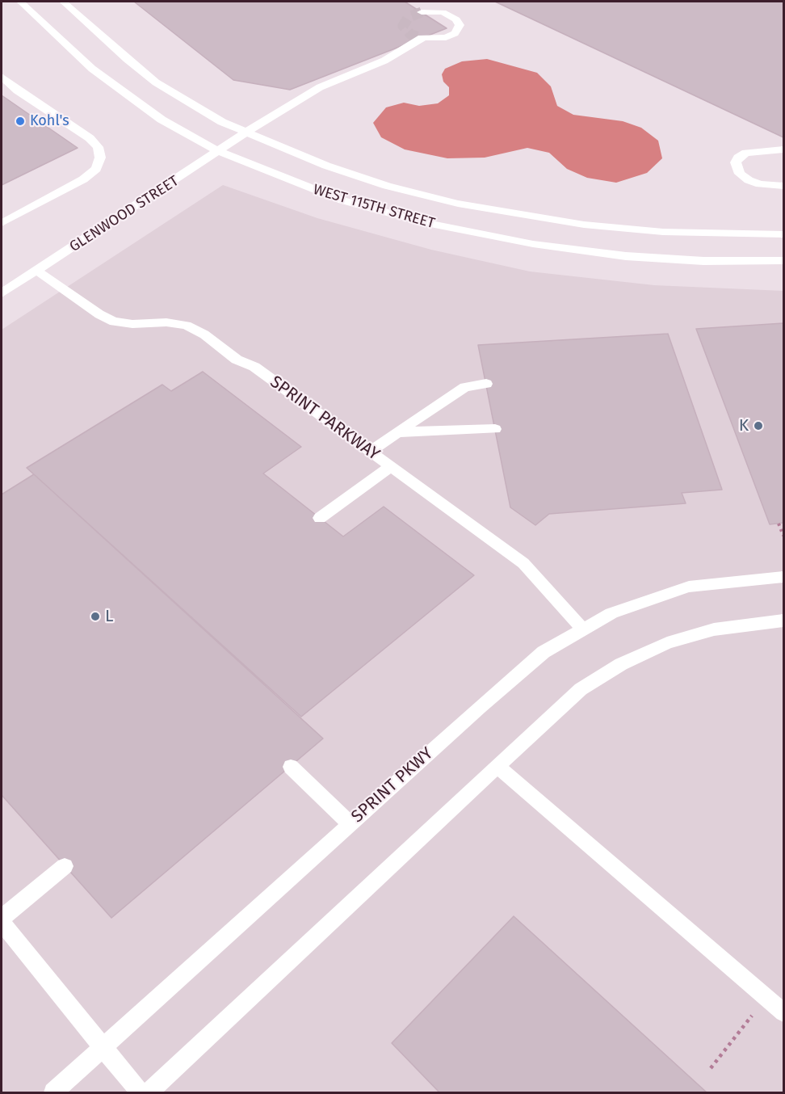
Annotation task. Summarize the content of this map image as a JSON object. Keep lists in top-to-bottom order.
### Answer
{
  "streets": {
    "street": [
      "WEST 115TH STREET",
      "GLENWOOD STREET",
      "SPRINT PARKWAY",
      "SPRINT PKWY"
    ]
  },
  "crossings": [
    ["WEST 115TH STREET", "GLENWOOD STREET"],
    ["GLENWOOD STREET", "SPRINT PARKWAY"],
    ["SPRINT PARKWAY", "SPRINT PKWY"]
  ],
  "places": ["Kohl's", "K", "L"]
}
